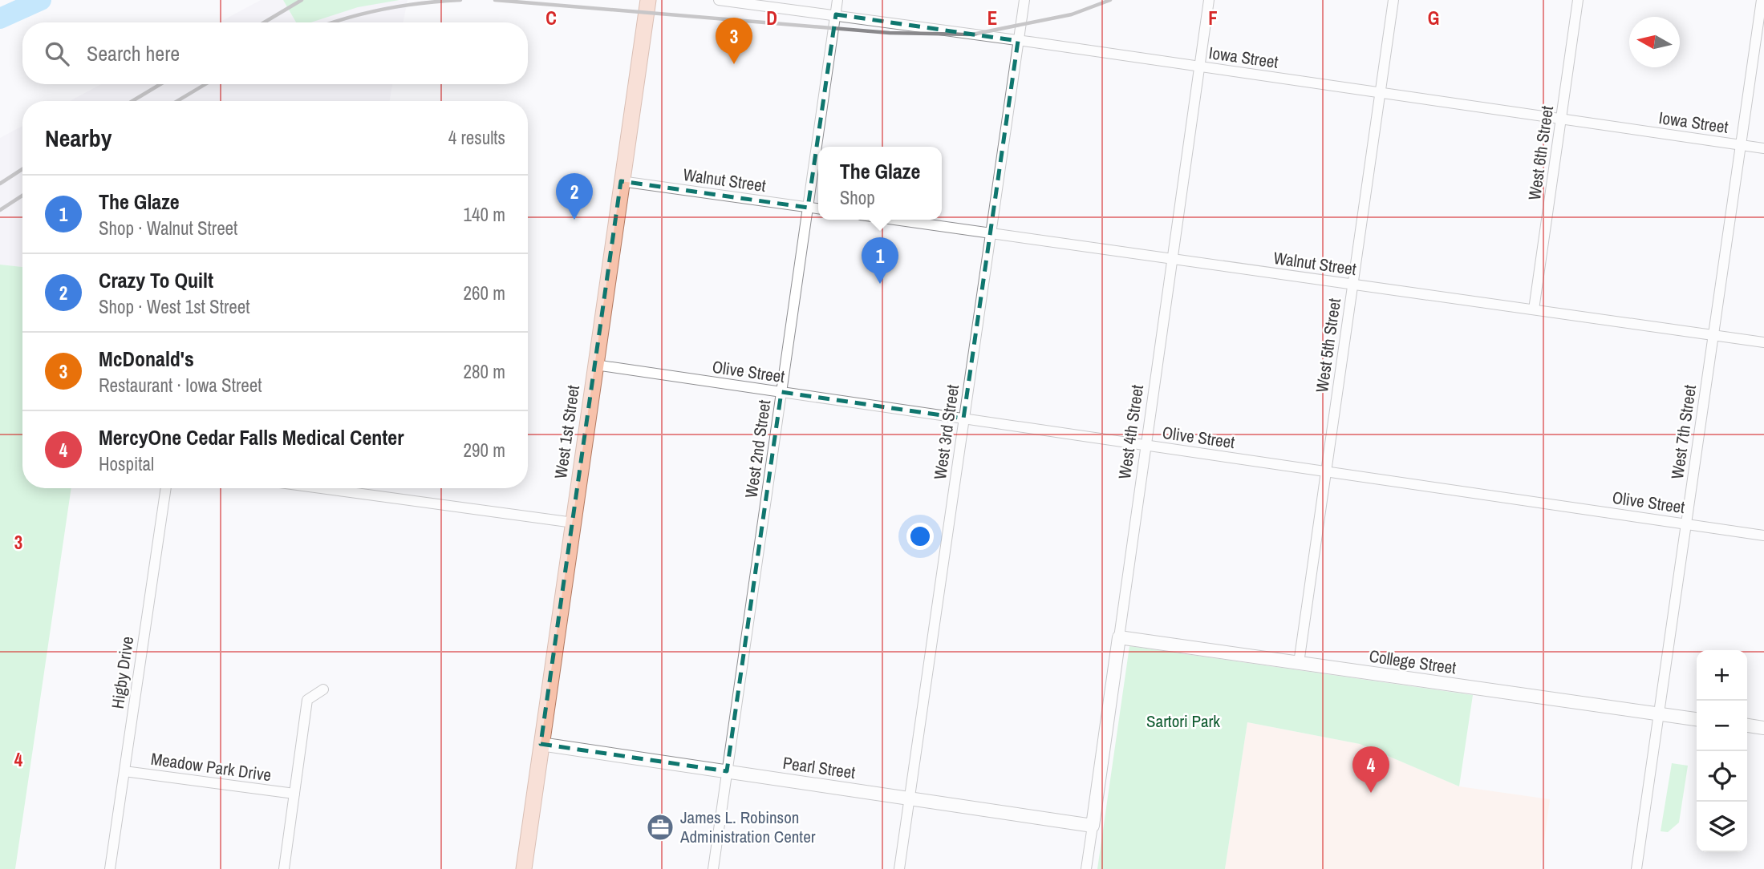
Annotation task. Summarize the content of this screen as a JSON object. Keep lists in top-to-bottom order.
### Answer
{
  "streets": {
    "main road": ["West 1st Street"],
    "street": [
      "Iowa Street",
      "West 6th Street",
      "Walnut Street",
      "West 5th Street",
      "Olive Street",
      "West 3rd Street",
      "West 4th Street",
      "West 7th Street",
      "West 2nd Street",
      "College Street",
      "Higby Drive",
      "Meadow Park Drive",
      "Pearl Street"
    ]
  },
  "crossings": [
    ["Iowa Street", "West 6th Street"],
    ["Iowa Street", "West 5th Street"],
    ["Iowa Street", "West 3rd Street"],
    ["Iowa Street", "West 4th Street"],
    ["Iowa Street", "West 7th Street"],
    ["Iowa Street", "West 2nd Street"],
    ["West 6th Street", "Walnut Street"],
    ["Walnut Street", "West 5th Street"],
    ["Walnut Street", "West 1st Street"],
    ["Walnut Street", "West 3rd Street"],
    ["Walnut Street", "West 4th Street"],
    ["Walnut Street", "West 7th Street"],
    ["Walnut Street", "West 2nd Street"],
    ["West 5th Street", "Olive Street"],
    ["West 5th Street", "College Street"],
    ["Olive Street", "West 1st Street"],
    ["Olive Street", "West 3rd Street"],
    ["Olive Street", "West 4th Street"],
    ["Olive Street", "West 7th Street"],
    ["Olive Street", "West 2nd Street"],
    ["West 1st Street", "Pearl Street"],
    ["West 3rd Street", "Pearl Street"],
    ["West 4th Street", "College Street"],
    ["West 4th Street", "Pearl Street"],
    ["West 7th Street", "College Street"],
    ["West 2nd Street", "Pearl Street"],
    ["Higby Drive", "Meadow Park Drive"]
  ],
  "parks": ["Sartori Park"],
  "places": {
    "office": ["James L. Robinson Administration Center"]
  },
  "north": "left",
  "page": {
    "pins": [
      "3",
      "2",
      "1",
      "4"
    ],
    "search": "Search here",
    "heading": ["Nearby", "4 results"],
    "popup": ["The Glaze", "Shop"],
    "list": [
      {
        "mark": "1",
        "name": "The Glaze",
        "note": "Shop · Walnut Street",
        "value": "140 m"
      },
      {
        "mark": "2",
        "name": "Crazy To Quilt",
        "note": "Shop · West 1st Street",
        "value": "260 m"
      },
      {
        "mark": "3",
        "name": "McDonald's",
        "note": "Restaurant · Iowa Street",
        "value": "280 m"
      },
      {
        "mark": "4",
        "name": "MercyOne Cedar Falls Medical Center",
        "note": "Hospital",
        "value": "290 m"
      }
    ],
    "map_buttons": ["+", "−"]
  },
  "grid": {
    "columns": [
      "C",
      "D",
      "E",
      "F",
      "G"
    ],
    "rows": ["3", "4"]
  }
}
